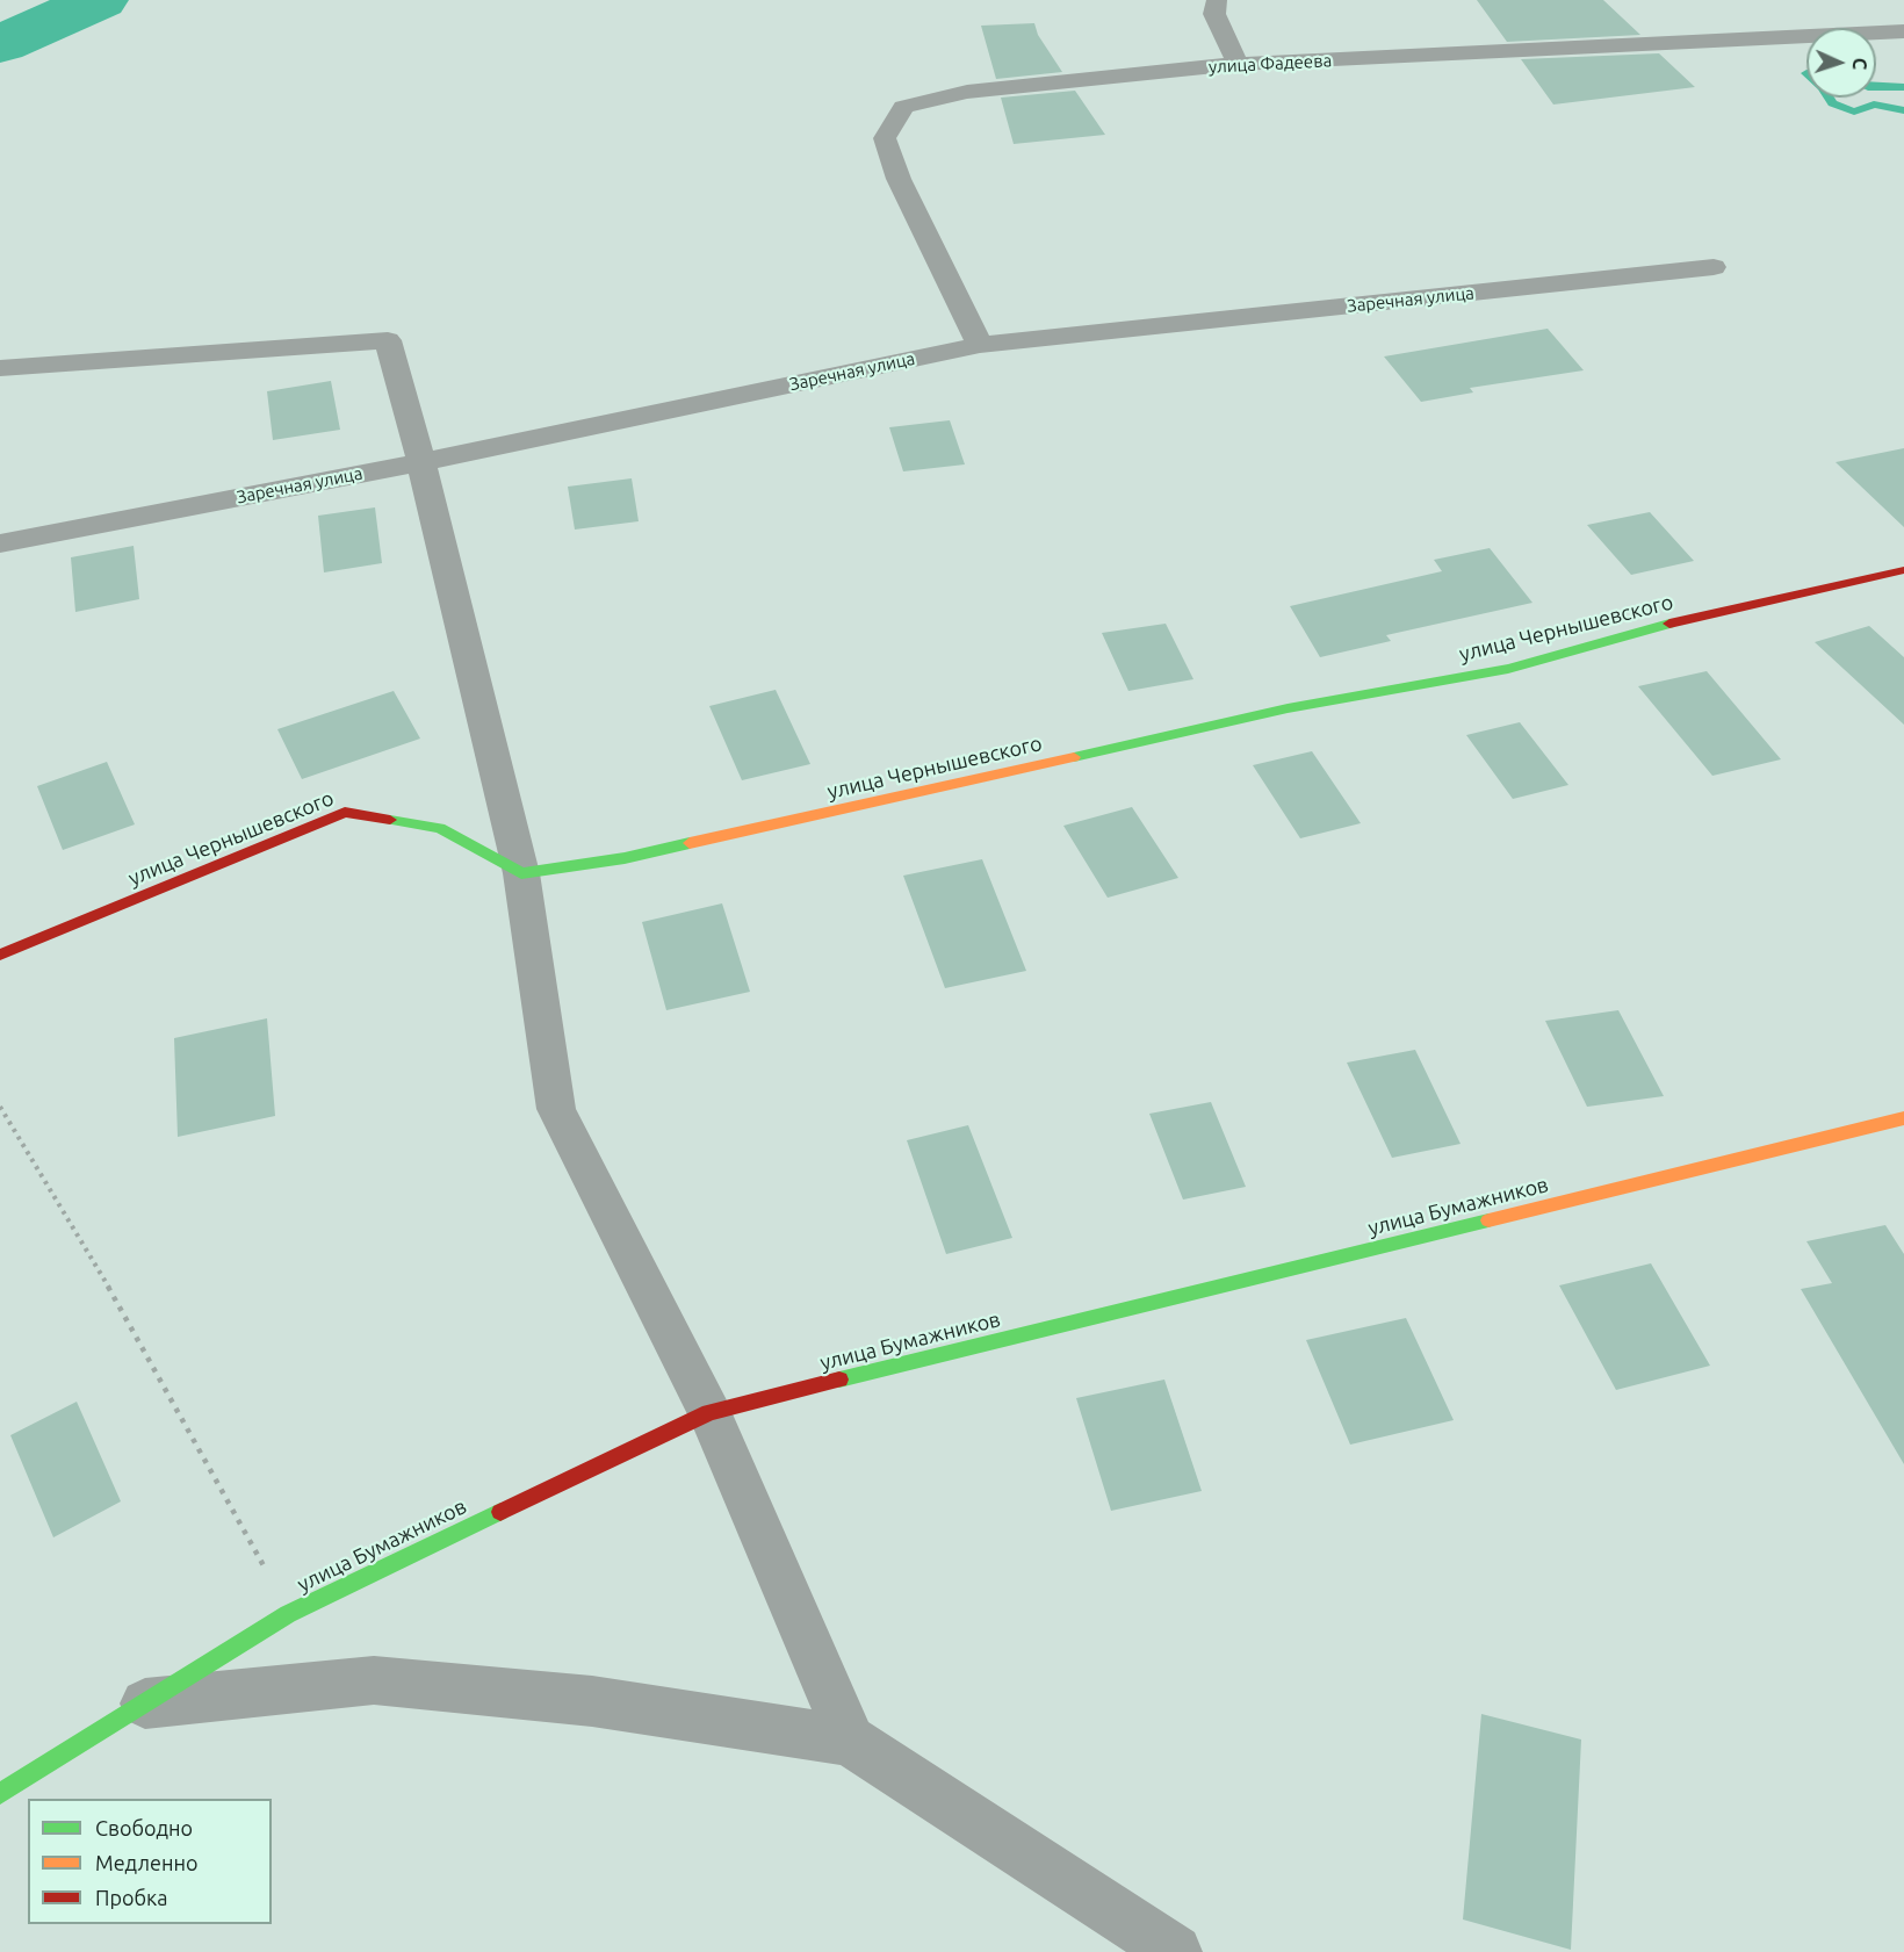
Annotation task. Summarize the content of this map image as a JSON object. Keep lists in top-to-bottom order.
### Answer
{
  "streets": {
    "street": [
      "улица Фадеева",
      "Заречная улица",
      "улица Чернышевского",
      "улица Бумажников"
    ]
  },
  "crossings": [
    ["улица Фадеева", "Заречная улица"]
  ],
  "legend": ["Свободно", "Медленно", "Пробка"],
  "north": "right"
}
